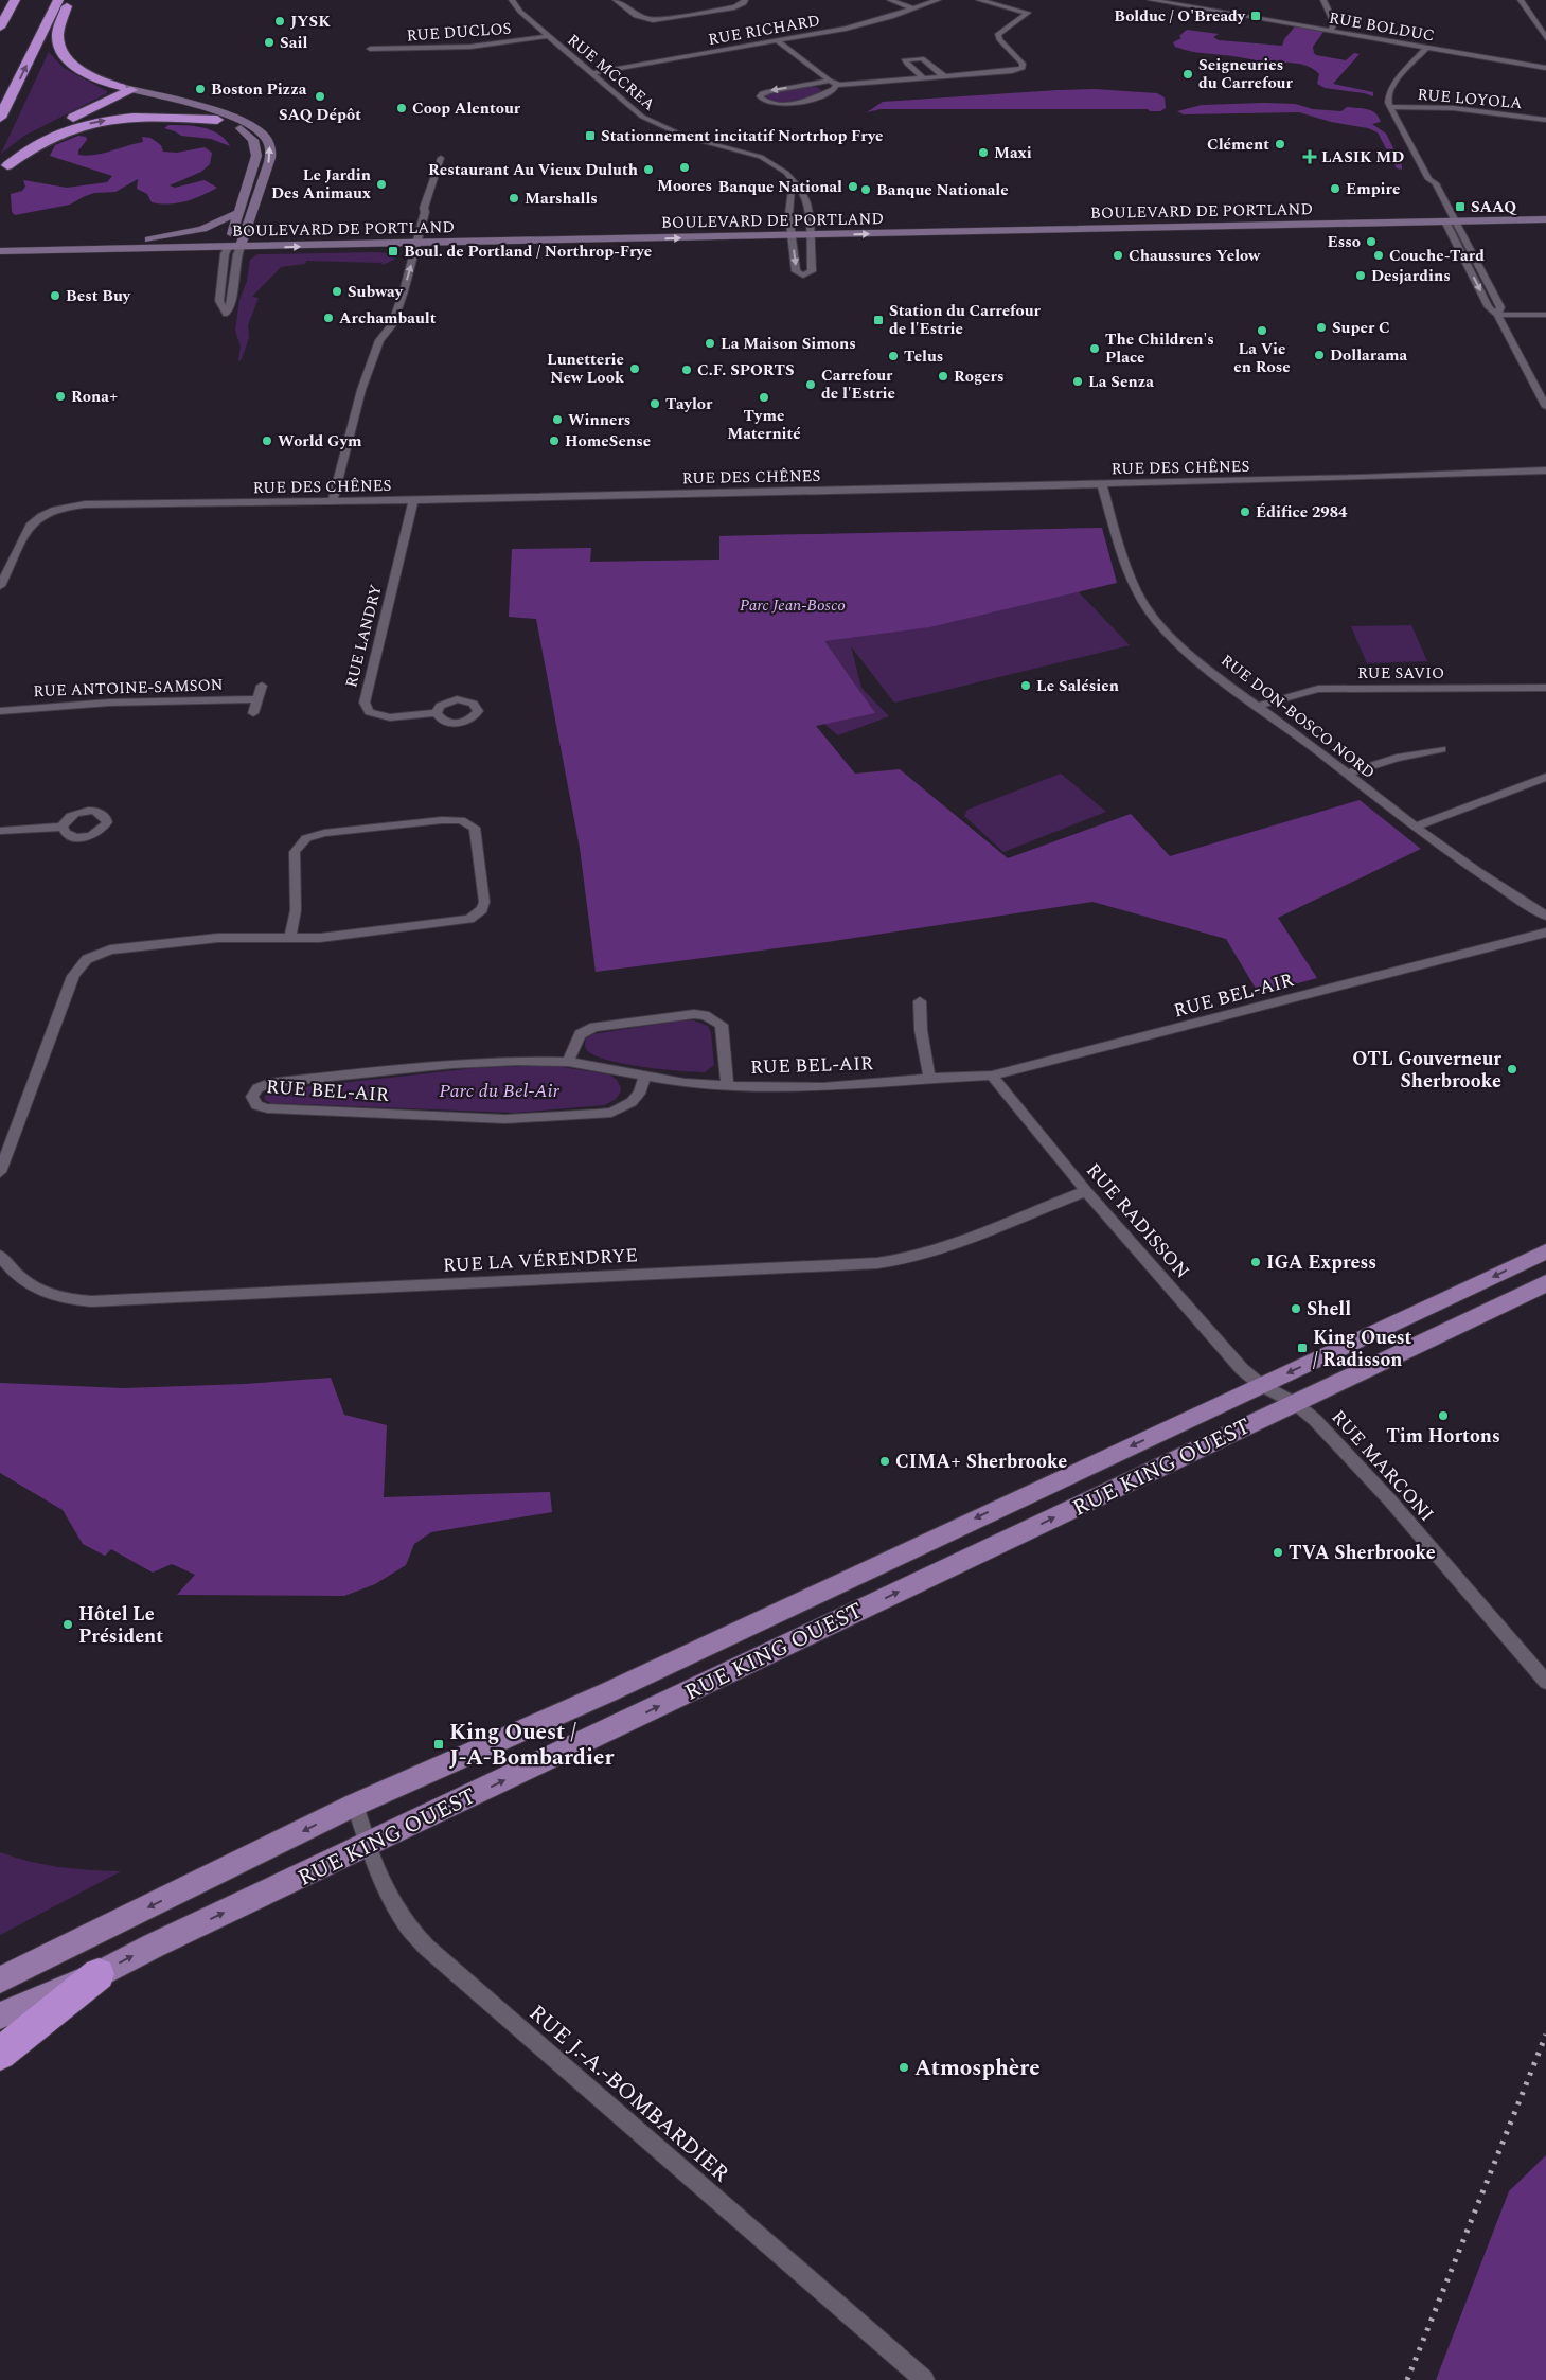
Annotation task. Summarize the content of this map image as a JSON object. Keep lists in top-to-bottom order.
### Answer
{
  "streets": {
    "main road": ["BOULEVARD DE PORTLAND", "RUE KING OUEST"],
    "street": [
      "RUE BOLDUC",
      "RUE RICHARD",
      "RUE DUCLOS",
      "RUE MCCREA",
      "RUE LOYOLA",
      "RUE DES CHÊNES",
      "RUE LANDRY",
      "RUE SAVIO",
      "RUE ANTOINE-SAMSON",
      "RUE DON-BOSCO NORD",
      "RUE BEL-AIR",
      "RUE RADISSON",
      "RUE LA VÉRENDRYE",
      "RUE MARCONI",
      "RUE J.-A.-BOMBARDIER"
    ]
  },
  "crossings": [
    ["RUE RICHARD", "RUE MCCREA"],
    ["RUE DUCLOS", "RUE MCCREA"],
    ["RUE MCCREA", "BOULEVARD DE PORTLAND"],
    ["RUE DES CHÊNES", "RUE LANDRY"],
    ["RUE DES CHÊNES", "RUE DON-BOSCO NORD"],
    ["RUE SAVIO", "RUE DON-BOSCO NORD"],
    ["RUE BEL-AIR", "RUE RADISSON"],
    ["RUE RADISSON", "RUE LA VÉRENDRYE"],
    ["RUE RADISSON", "RUE MARCONI"],
    ["RUE RADISSON", "RUE KING OUEST"],
    ["RUE MARCONI", "RUE KING OUEST"],
    ["RUE KING OUEST", "RUE J.-A.-BOMBARDIER"]
  ],
  "parks": ["Parc Jean-Bosco", "Parc du Bel-Air"],
  "places": {
    "transit": [
      "Bolduc / O'Bready",
      "Stationnement incitatif Nortrhop Frye",
      "SAAQ",
      "Boul. de Portland / Northrop-Frye",
      "Station du Carrefour de l'Estrie",
      "King Ouest / Radisson",
      "King Ouest / J-A-Bombardier"
    ],
    "other": [
      "JYSK",
      "Sail",
      "Seigneuries du Carrefour",
      "Boston Pizza",
      "SAQ Dépôt",
      "Coop Alentour",
      "Clément",
      "Maxi",
      "Moores",
      "Restaurant Au Vieux Duluth",
      "Le Jardin Des Animaux",
      "Banque National",
      "Empire",
      "Banque Nationale",
      "Marshalls",
      "Esso",
      "Chaussures Yelow",
      "Couche-Tard",
      "Desjardins",
      "Subway",
      "Best Buy",
      "Archambault",
      "Super C",
      "La Vie en Rose",
      "La Maison Simons",
      "The Children's Place",
      "Dollarama",
      "Telus",
      "Lunetterie New Look",
      "C.F. SPORTS",
      "Rogers",
      "La Senza",
      "Carrefour de l'Estrie",
      "Rona+",
      "Tyme Maternité",
      "Taylor",
      "Winners",
      "World Gym",
      "HomeSense",
      "Édifice 2984",
      "Le Salésien",
      "OTL Gouverneur Sherbrooke",
      "IGA Express",
      "Shell",
      "Tim Hortons",
      "CIMA+ Sherbrooke",
      "TVA Sherbrooke",
      "Hôtel Le Président",
      "Atmosphère"
    ],
    "health": ["LASIK MD"]
  }
}
